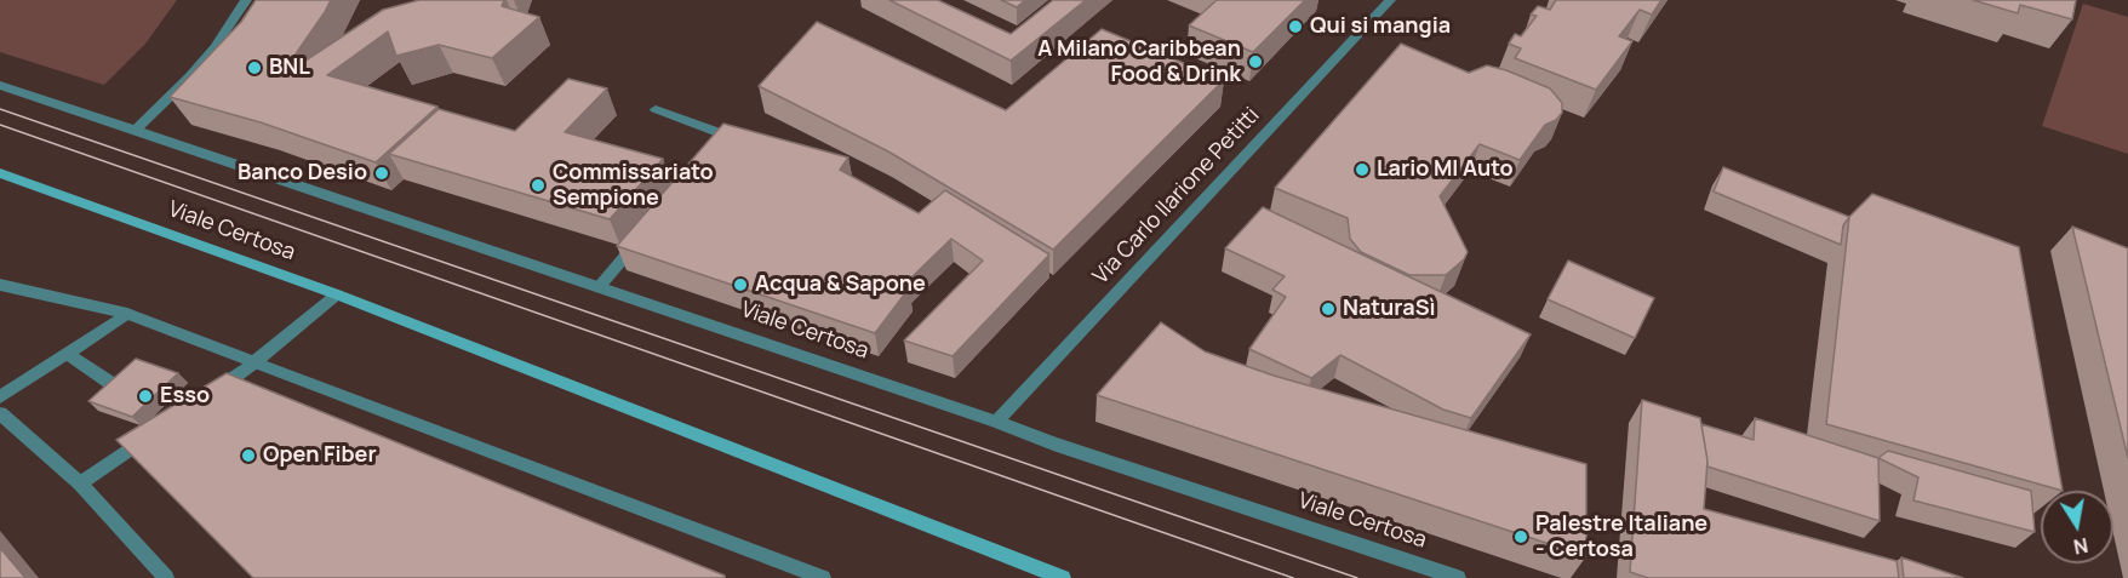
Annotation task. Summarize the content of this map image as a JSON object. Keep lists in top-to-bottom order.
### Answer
{
  "streets": {
    "main road": ["Viale Certosa"],
    "street": ["Via Carlo Ilarione Petitti"]
  },
  "crossings": [
    ["Via Carlo Ilarione Petitti", "Viale Certosa"]
  ],
  "places": [
    "Qui si mangia",
    "A Milano Caribbean Food & Drink",
    "BNL",
    "Lario MI Auto",
    "Banco Desio",
    "Commissariato Sempione",
    "Acqua & Sapone",
    "NaturaSì",
    "Esso",
    "Open Fiber",
    "Palestre Italiane - Certosa"
  ],
  "north": "bottom"
}
